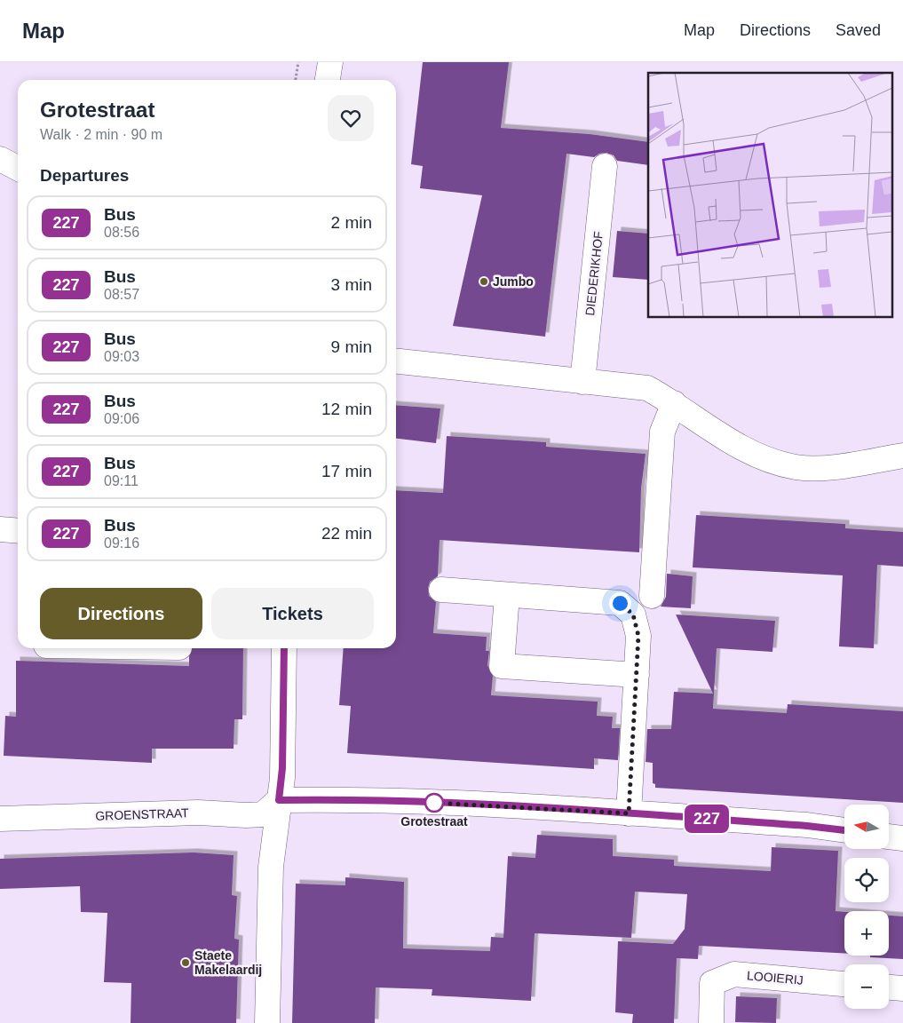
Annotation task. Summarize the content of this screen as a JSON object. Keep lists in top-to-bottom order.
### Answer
{
  "streets": {
    "street": ["DIEDERIKHOF", "GROENSTRAAT", "LOOIERIJ"]
  },
  "places": ["Jumbo", "Grotestraat", "Staete Makelaardij"],
  "lines": ["bus line 227"],
  "north": "left",
  "page": {
    "header": "Map",
    "nav": ["Map", "Directions", "Saved"],
    "on_map": "227",
    "heading": [
      ["Grotestraat", "Walk · 2 min · 90 m"],
      "Departures"
    ],
    "list": [
      {
        "mark": "227",
        "name": "Bus",
        "note": "08:56",
        "value": "2 min"
      },
      {
        "mark": "227",
        "name": "Bus",
        "note": "08:57",
        "value": "3 min"
      },
      {
        "mark": "227",
        "name": "Bus",
        "note": "09:03",
        "value": "9 min"
      },
      {
        "mark": "227",
        "name": "Bus",
        "note": "09:06",
        "value": "12 min"
      },
      {
        "mark": "227",
        "name": "Bus",
        "note": "09:11",
        "value": "17 min"
      },
      {
        "mark": "227",
        "name": "Bus",
        "note": "09:16",
        "value": "22 min"
      }
    ],
    "buttons": ["Directions", "Tickets"],
    "map_buttons": ["+", "−"]
  }
}
